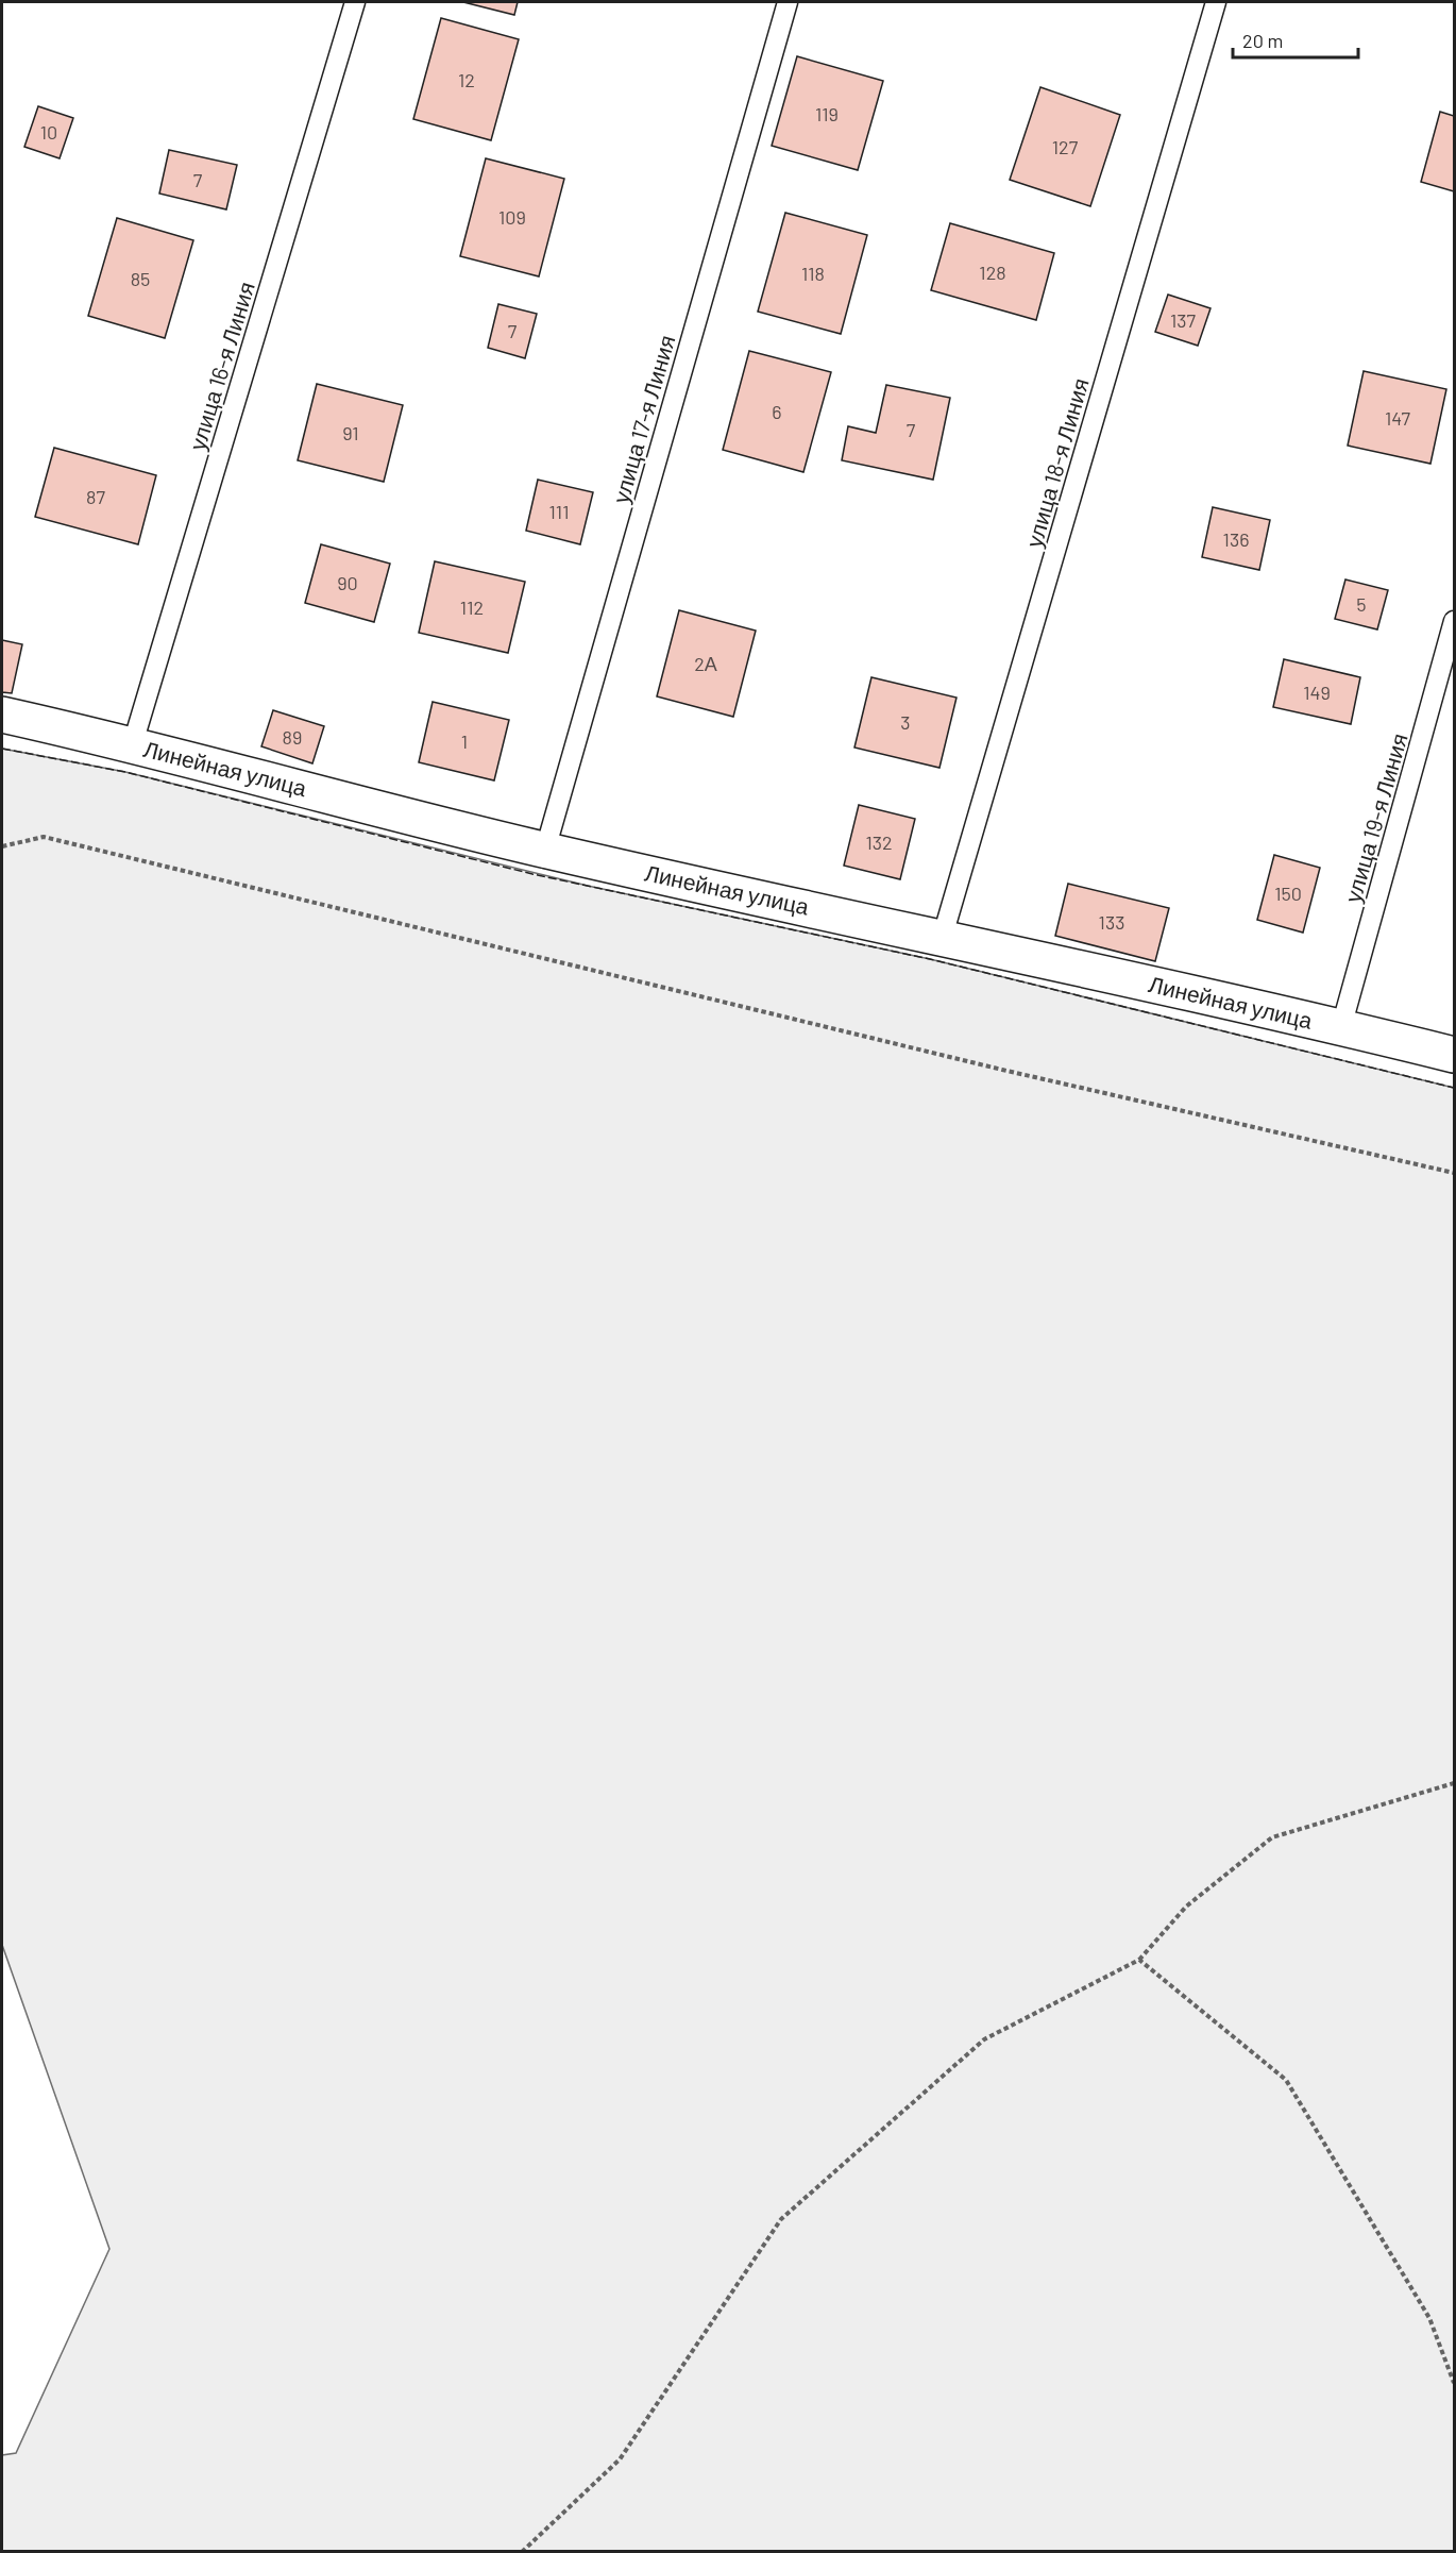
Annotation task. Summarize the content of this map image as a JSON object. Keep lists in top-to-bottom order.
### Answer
{
  "streets": {
    "street": ["Линейная улица"],
    "lane": [
      "улица 16-я Линия",
      "улица 17-я Линия",
      "улица 18-я Линия",
      "улица 19-я Линия"
    ]
  },
  "crossings": [
    ["улица 16-я Линия", "Линейная улица"],
    ["улица 17-я Линия", "Линейная улица"],
    ["улица 18-я Линия", "Линейная улица"],
    ["Линейная улица", "улица 19-я Линия"]
  ],
  "house_numbers": [
    "12",
    "119",
    "10",
    "127",
    "7",
    "109",
    "128",
    "118",
    "85",
    "137",
    "7",
    "6",
    "147",
    "7",
    "91",
    "87",
    "111",
    "136",
    "90",
    "5",
    "112",
    "2А",
    "149",
    "3",
    "89",
    "1",
    "132",
    "150",
    "133"
  ],
  "scale_bar": "20 m"
}
